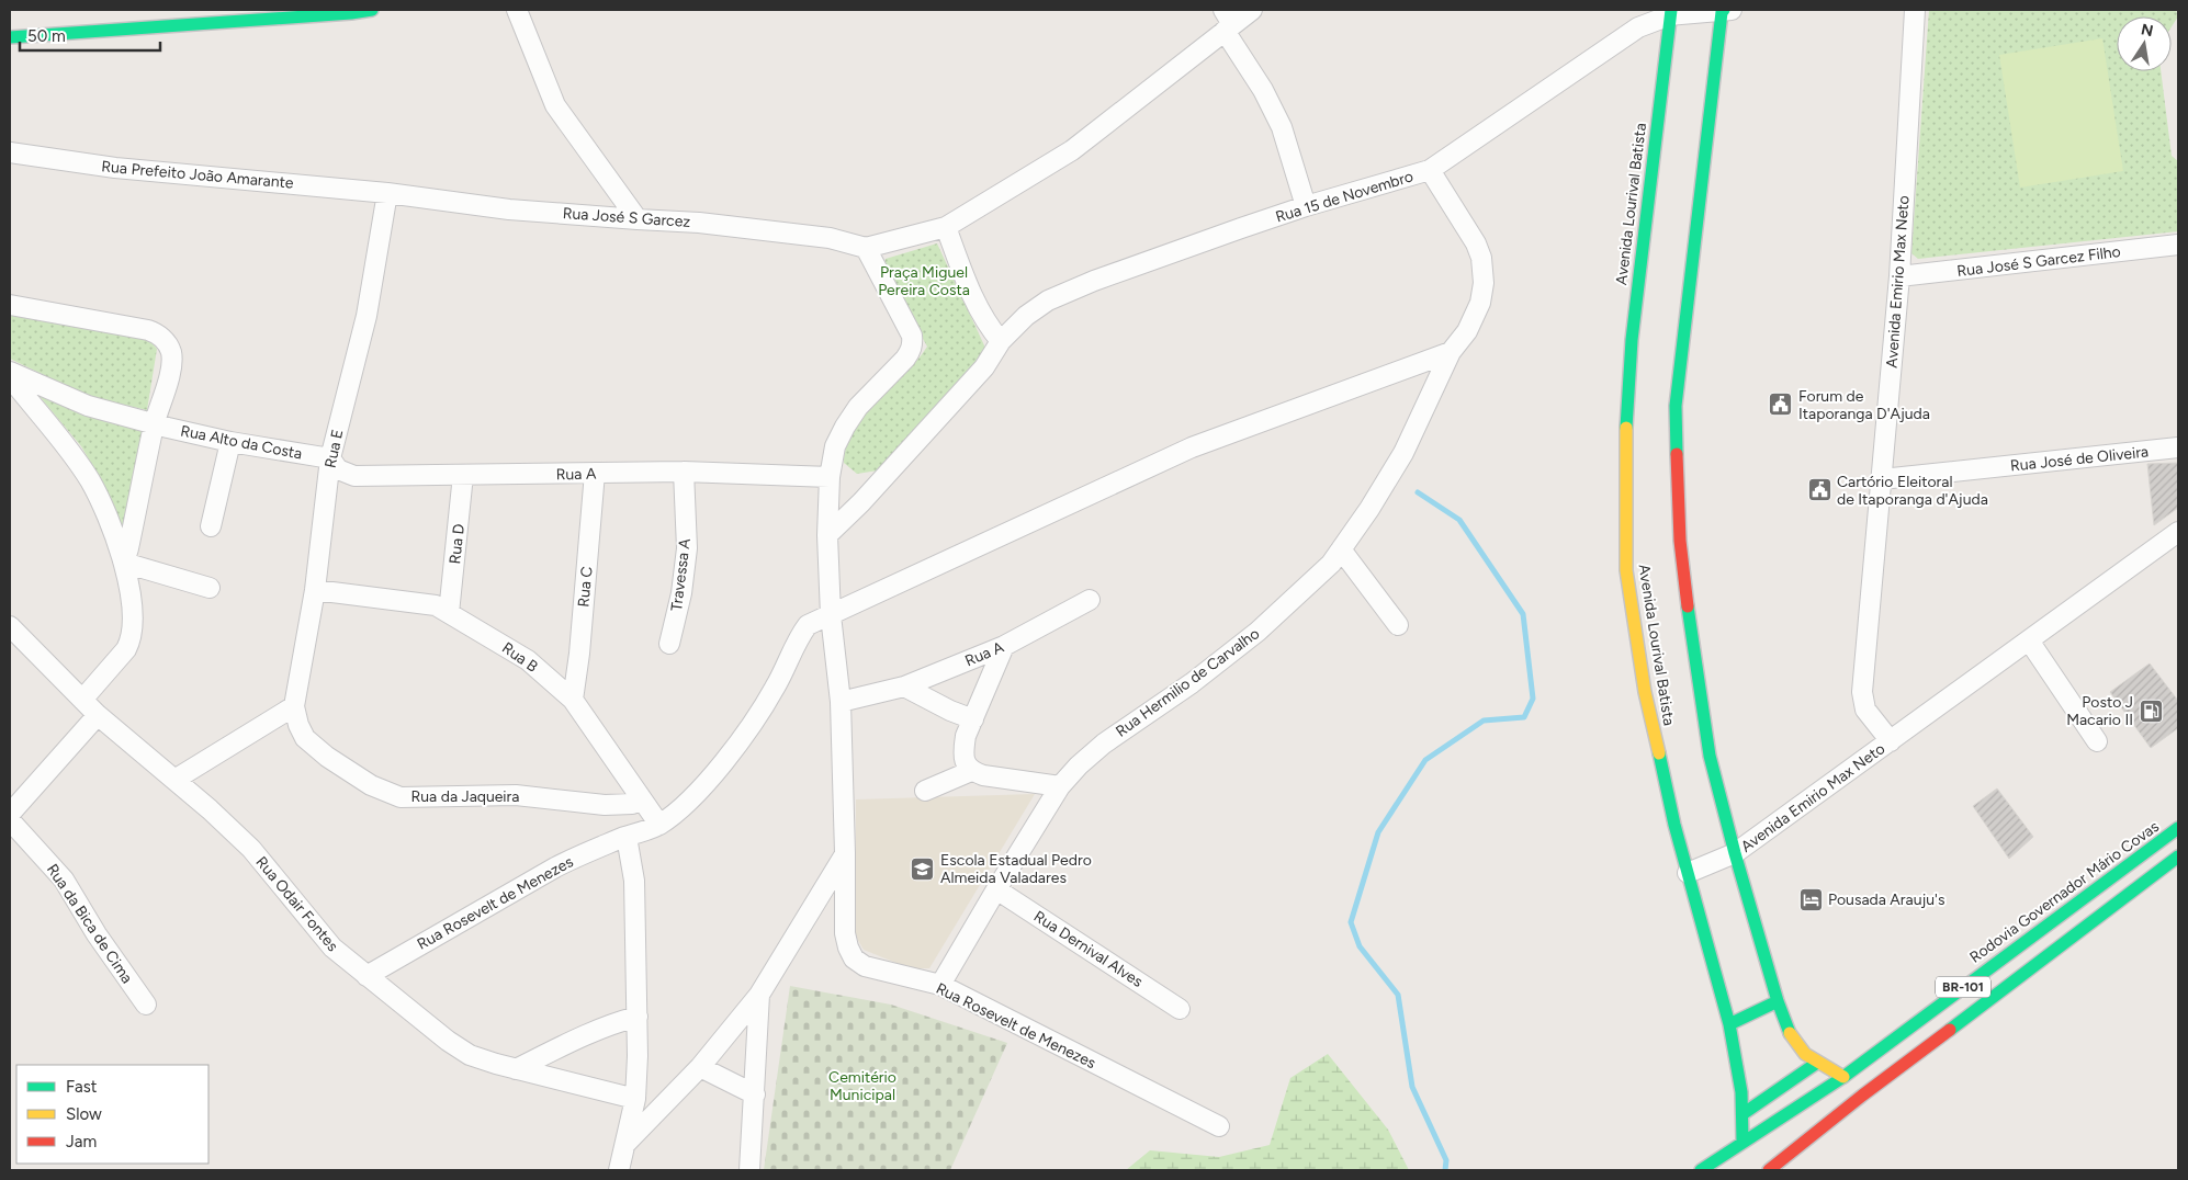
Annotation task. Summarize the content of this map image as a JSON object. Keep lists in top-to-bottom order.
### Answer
{
  "streets": {
    "main road": ["Avenida Lourival Batista", "Rodovia Governador Mário Covas", "BR-101"],
    "street": [
      "Rua Prefeito João Amarante",
      "Rua 15 de Novembro",
      "Rua José S Garcez",
      "Rua José S Garcez Filho",
      "Avenida Emirio Max Neto",
      "Rua Alto da Costa",
      "Rua E",
      "Rua José de Oliveira",
      "Rua A",
      "Rua D",
      "Travessa A",
      "Rua C",
      "Rua B",
      "Rua Hermilio de Carvalho",
      "Rua da Jaqueira",
      "Rua Rosevelt de Menezes",
      "Rua Odair Fontes",
      "Rua da Bica de Cima",
      "Rua Dernival Alves"
    ]
  },
  "crossings": [
    ["Rua Prefeito João Amarante", "Rua José S Garcez"],
    ["Rua Prefeito João Amarante", "Rua E"],
    ["Rua 15 de Novembro", "Avenida Lourival Batista"],
    ["Rua 15 de Novembro", "Rua Hermilio de Carvalho"],
    ["Avenida Lourival Batista", "Avenida Emirio Max Neto"],
    ["Avenida Lourival Batista", "Rodovia Governador Mário Covas"],
    ["Rua José S Garcez", "Rua E"],
    ["Rua José S Garcez Filho", "Avenida Emirio Max Neto"],
    ["Avenida Emirio Max Neto", "Rua José de Oliveira"],
    ["Rua Alto da Costa", "Rua E"],
    ["Rua Alto da Costa", "Rua A"],
    ["Rua E", "Rua A"],
    ["Rua E", "Rua B"],
    ["Rua E", "Rua da Jaqueira"],
    ["Rua A", "Rua D"],
    ["Rua A", "Travessa A"],
    ["Rua A", "Rua C"],
    ["Rua A", "Rua Rosevelt de Menezes"],
    ["Rua D", "Rua B"],
    ["Rua C", "Rua B"],
    ["Rua B", "Rua da Jaqueira"],
    ["Rua B", "Rua Rosevelt de Menezes"],
    ["Rua Hermilio de Carvalho", "Rua Rosevelt de Menezes"],
    ["Rua Hermilio de Carvalho", "Rua Dernival Alves"],
    ["Rua Rosevelt de Menezes", "Rua Odair Fontes"]
  ],
  "parks": ["Praça Miguel Pereira Costa", "Cemitério Municipal"],
  "places": {
    "public building": ["Forum de Itaporanga D'Ajuda", "Cartório Eleitoral de Itaporanga d'Ajuda"],
    "fuel station": ["Posto J Macario II"],
    "school or university": ["Escola Estadual Pedro Almeida Valadares"],
    "hotel": ["Pousada Arauju's"]
  },
  "legend": ["Fast", "Slow", "Jam"],
  "scale_bar": "50 m",
  "north": "top"
}
